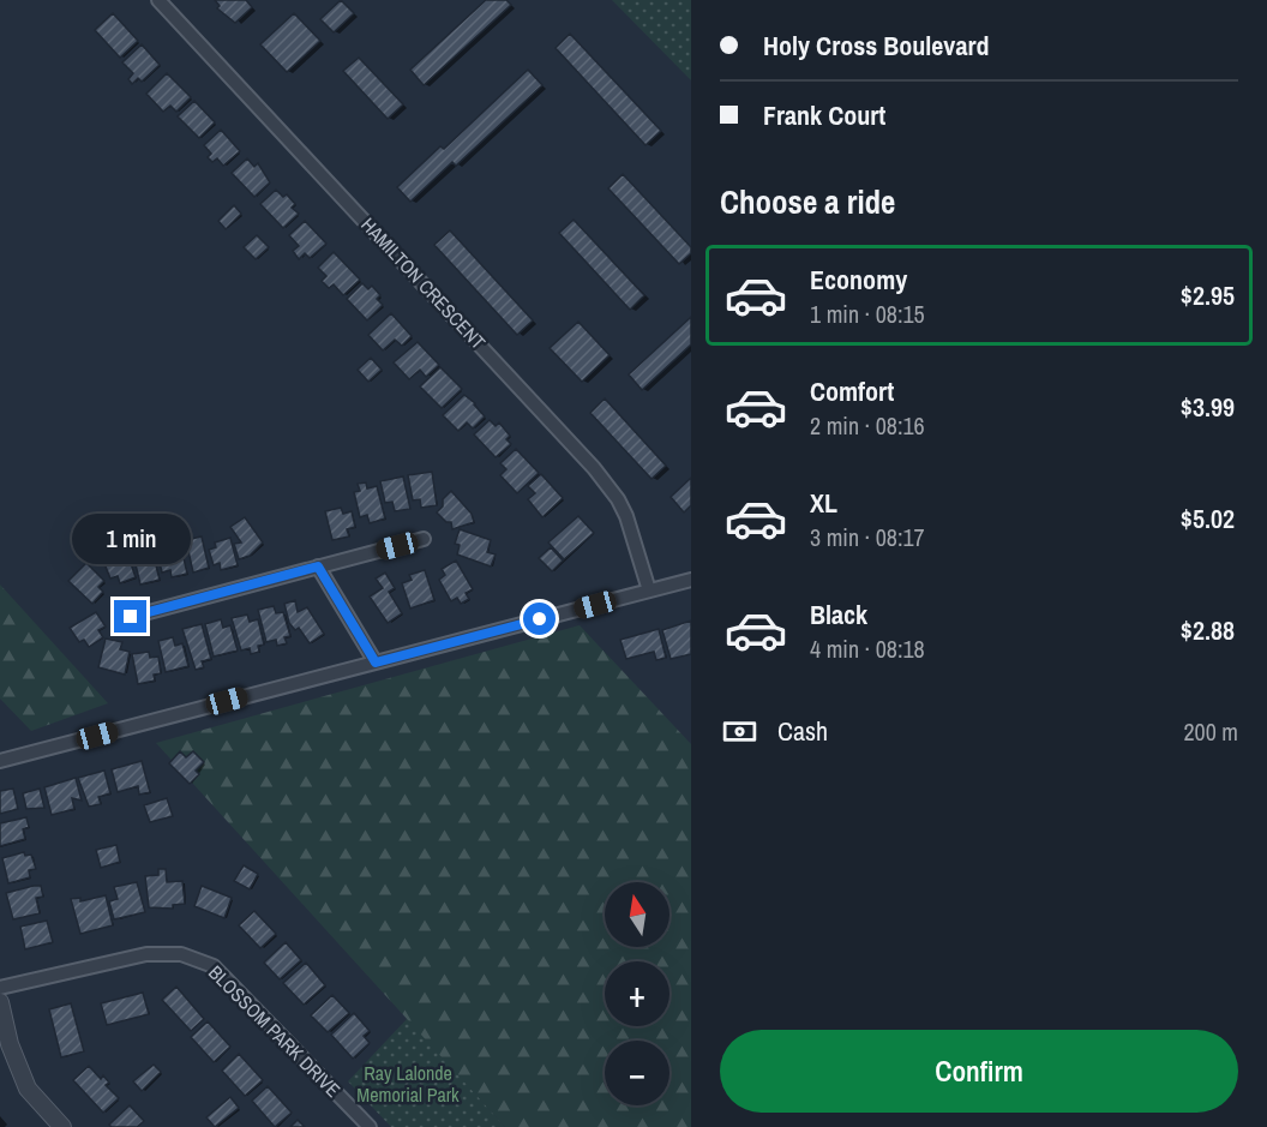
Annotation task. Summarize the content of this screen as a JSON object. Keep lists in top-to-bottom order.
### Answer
{
  "streets": {
    "street": ["HAMILTON CRESCENT", "BLOSSOM PARK DRIVE"]
  },
  "parks": ["Ray Lalonde Memorial Park"],
  "north": "top",
  "page": {
    "banner": ["Holy Cross Boulevard", "Frank Court"],
    "heading": "Choose a ride",
    "list": [
      {
        "name": "Economy",
        "note": "1 min · 08:15",
        "value": "$2.95"
      },
      {
        "name": "Comfort",
        "note": "2 min · 08:16",
        "value": "$3.99"
      },
      {
        "name": "XL",
        "note": "3 min · 08:17",
        "value": "$5.02"
      },
      {
        "name": "Black",
        "note": "4 min · 08:18",
        "value": "$2.88"
      }
    ],
    "bubble": "1 min",
    "pay": ["Cash", "200 m"],
    "map_buttons": ["+", "−"],
    "buttons": "Confirm"
  }
}
